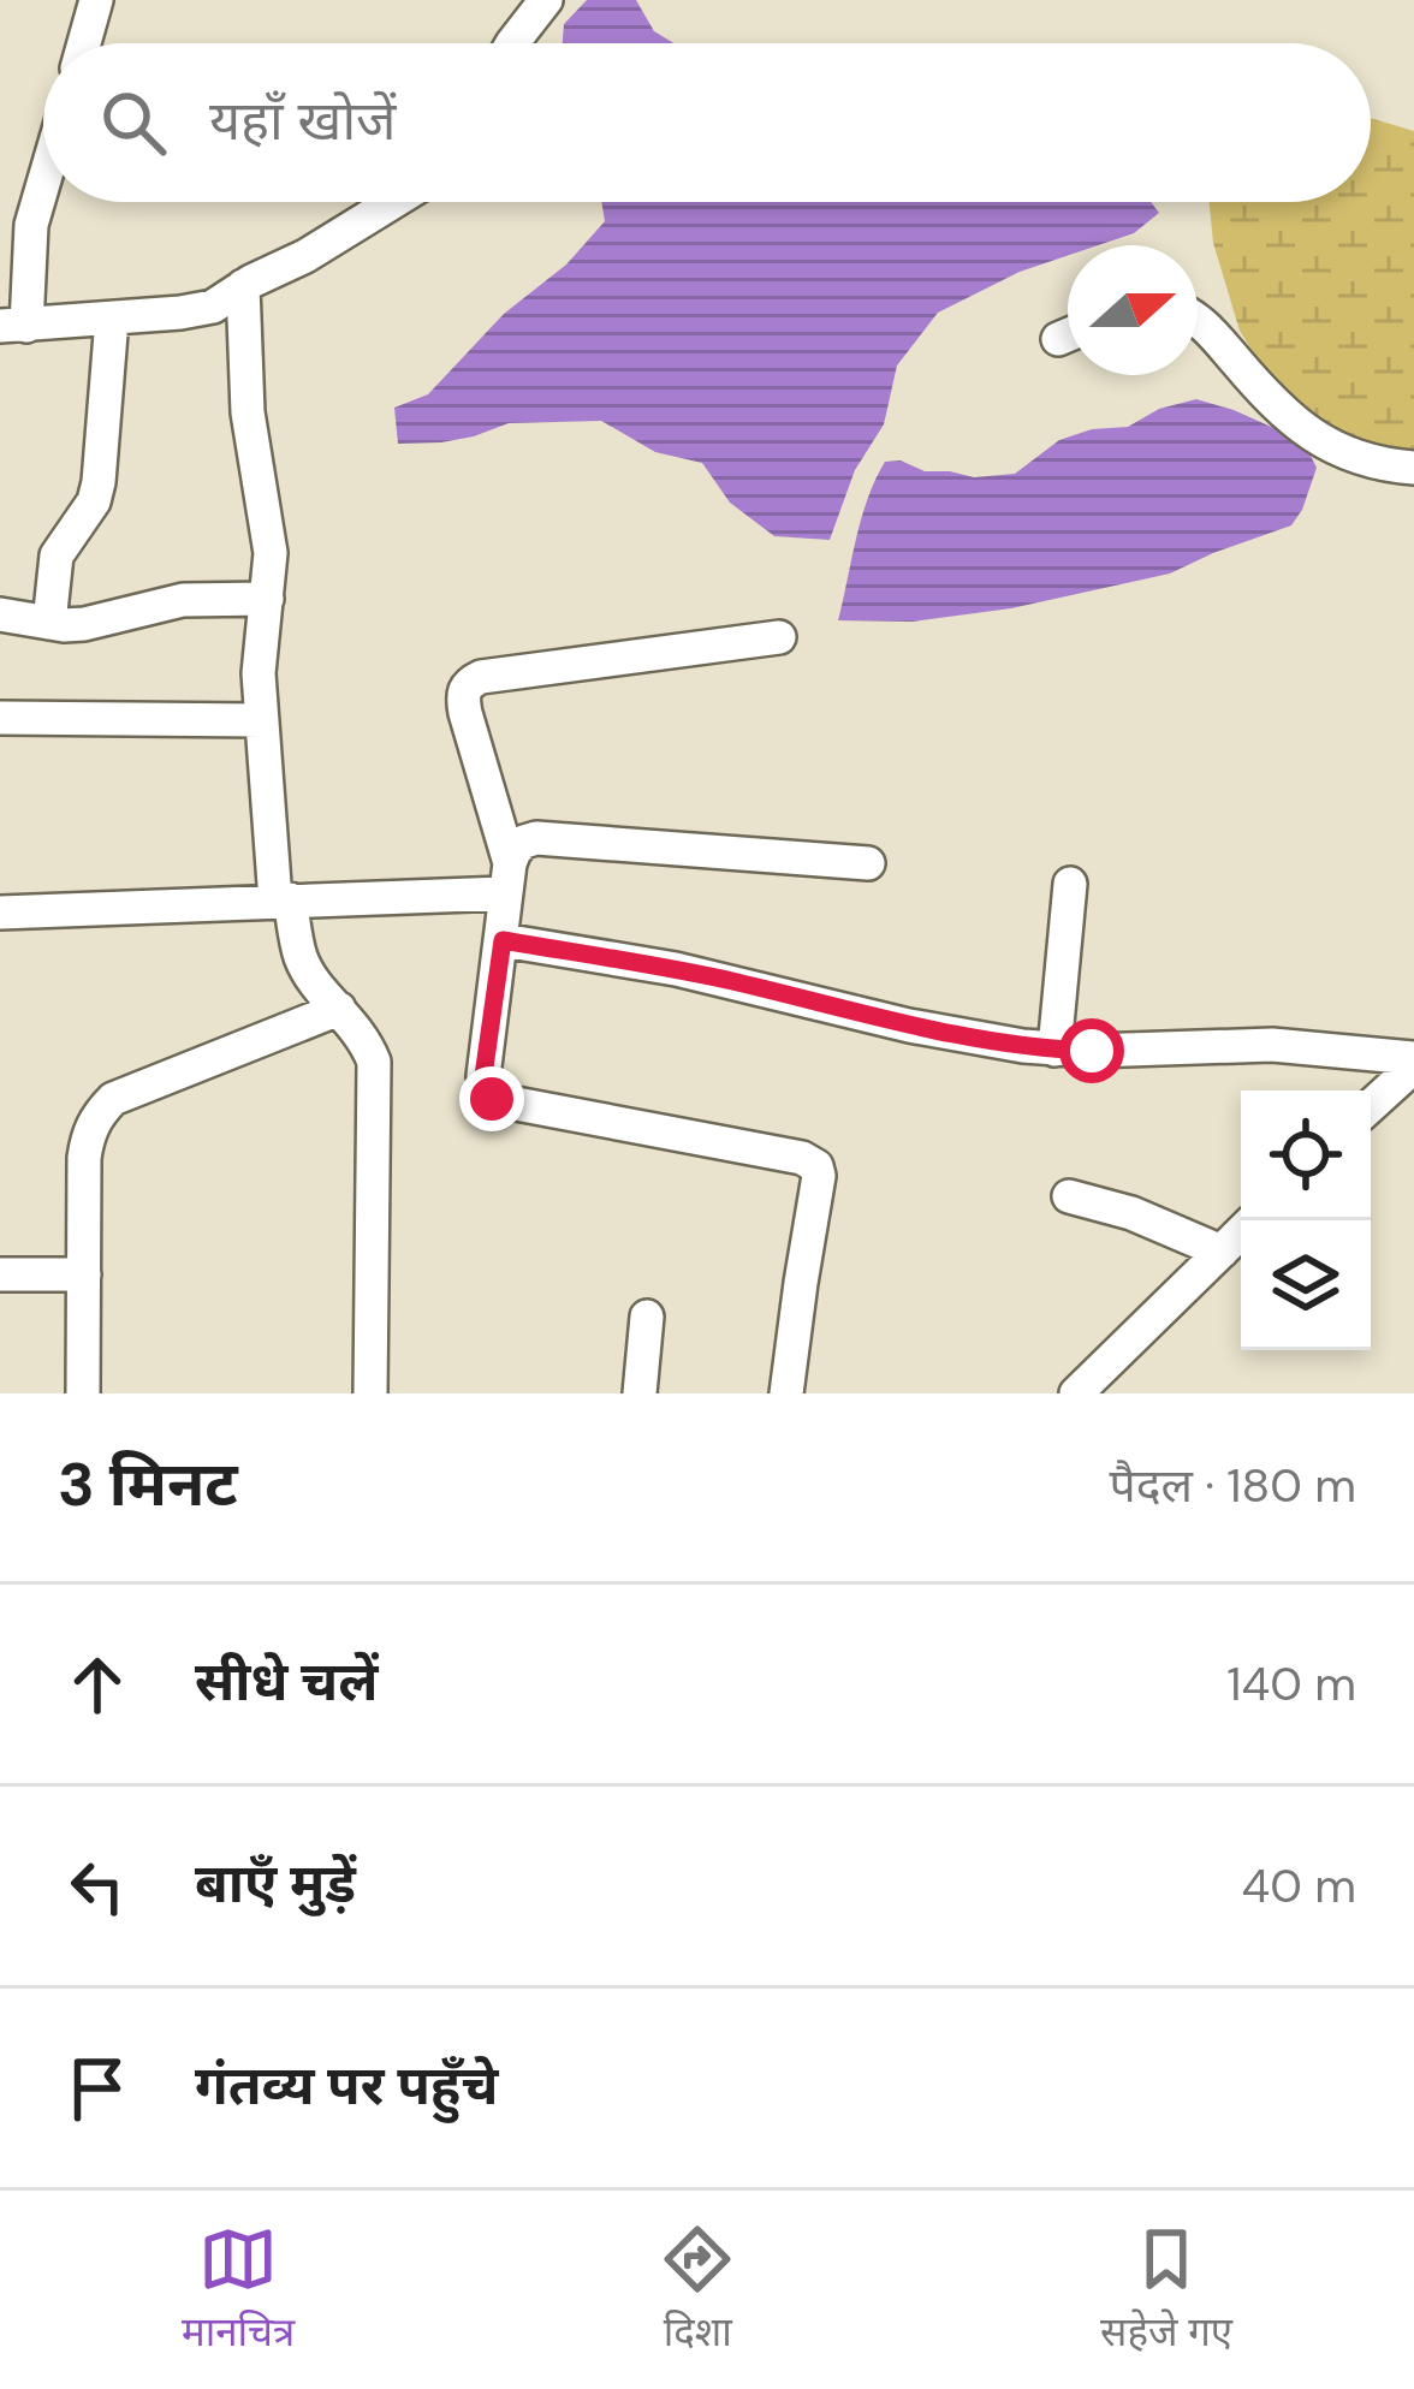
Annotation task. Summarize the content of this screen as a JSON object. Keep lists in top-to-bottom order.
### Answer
{
  "north": "right",
  "page": {
    "search": "यहाँ खोजें",
    "heading": ["3 मिनट", "पैदल · 180 m"],
    "list": [
      ["सीधे चलें", "140 m"],
      ["बाएँ मुड़ें", "40 m"],
      "गंतव्य पर पहुँचे"
    ],
    "nav": ["मानचित्र", "दिशा", "सहेजे गए"]
  }
}
